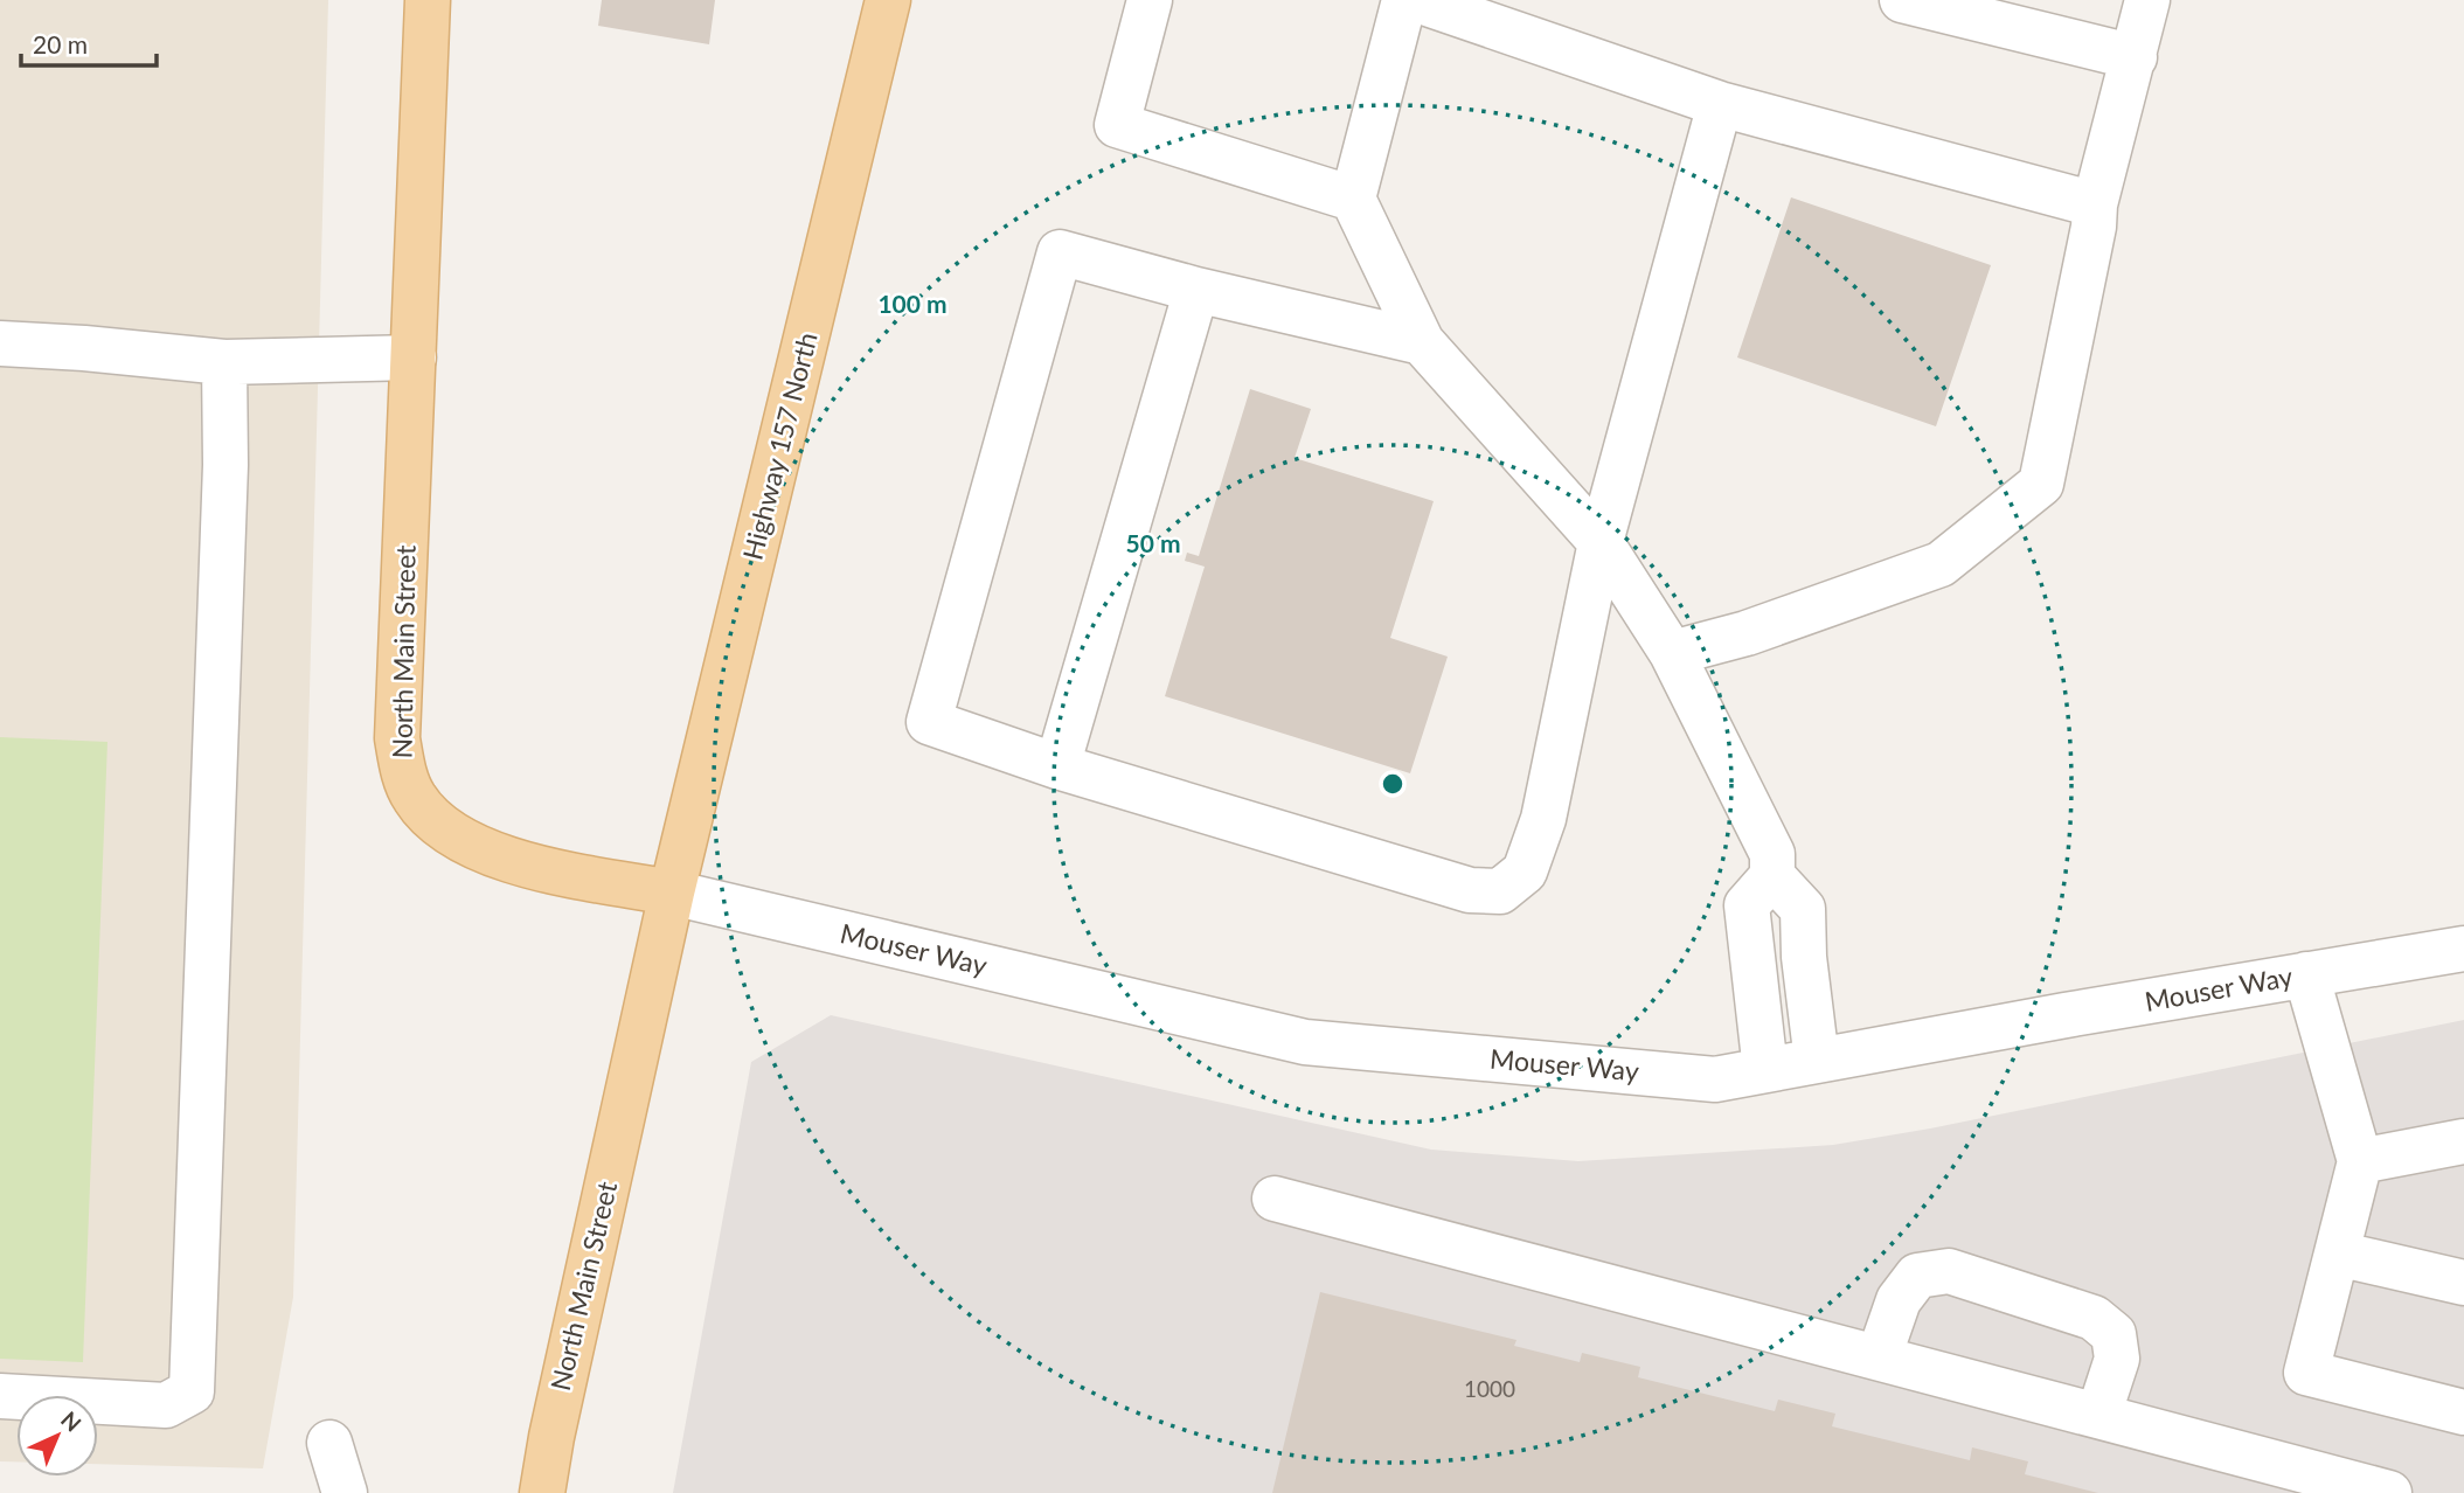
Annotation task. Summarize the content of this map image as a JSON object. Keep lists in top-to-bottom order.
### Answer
{
  "streets": {
    "main road": ["Highway 157 North", "North Main Street"],
    "street": ["Mouser Way"]
  },
  "crossings": [
    ["Highway 157 North", "North Main Street"],
    ["Highway 157 North", "Mouser Way"],
    ["North Main Street", "Mouser Way"]
  ],
  "house_numbers": ["1000"],
  "scale_bar": "20 m",
  "north": "top right",
  "rings": ["100 m", "50 m"]
}
